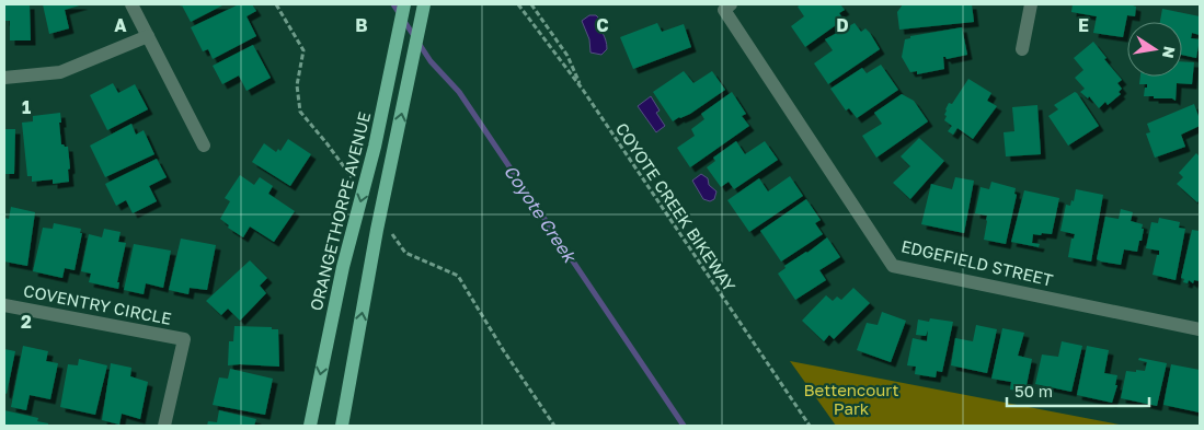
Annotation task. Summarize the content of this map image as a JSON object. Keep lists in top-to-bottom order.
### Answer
{
  "streets": {
    "main road": ["ORANGETHORPE AVENUE"],
    "street": ["EDGEFIELD STREET", "COVENTRY CIRCLE"],
    "path": ["COYOTE CREEK BIKEWAY"]
  },
  "water": ["Coyote Creek"],
  "parks": ["Bettencourt Park"],
  "scale_bar": "50 m",
  "north": "right",
  "grid": {
    "columns": [
      "A",
      "B",
      "C",
      "D",
      "E"
    ],
    "rows": ["1", "2"]
  }
}
